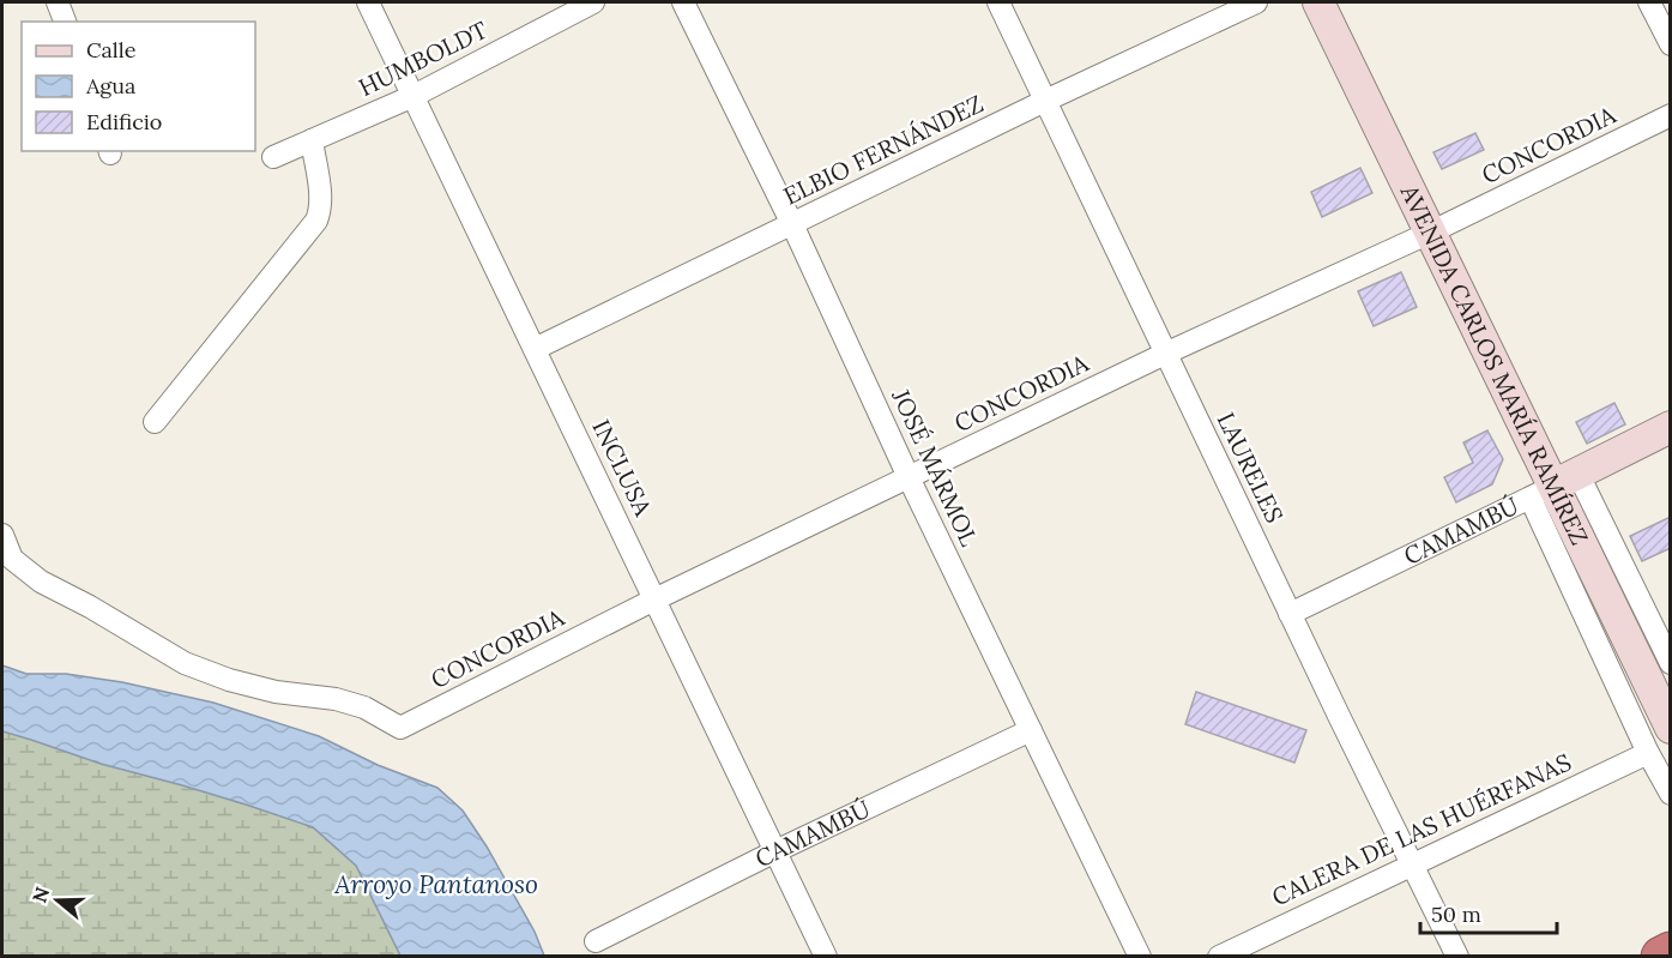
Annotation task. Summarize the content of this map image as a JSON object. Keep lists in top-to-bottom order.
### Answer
{
  "streets": {
    "main road": ["AVENIDA CARLOS MARÍA RAMÍREZ", "CAMAMBÚ"],
    "street": [
      "HUMBOLDT",
      "CONCORDIA",
      "ELBIO FERNÁNDEZ",
      "INCLUSA",
      "JOSÉ MÁRMOL",
      "LAURELES",
      "CALERA DE LAS HUÉRFANAS"
    ]
  },
  "crossings": [
    ["HUMBOLDT", "INCLUSA"],
    ["CONCORDIA", "AVENIDA CARLOS MARÍA RAMÍREZ"],
    ["CONCORDIA", "INCLUSA"],
    ["CONCORDIA", "JOSÉ MÁRMOL"],
    ["CONCORDIA", "LAURELES"],
    ["ELBIO FERNÁNDEZ", "INCLUSA"],
    ["ELBIO FERNÁNDEZ", "JOSÉ MÁRMOL"],
    ["ELBIO FERNÁNDEZ", "LAURELES"],
    ["AVENIDA CARLOS MARÍA RAMÍREZ", "CAMAMBÚ"],
    ["AVENIDA CARLOS MARÍA RAMÍREZ", "CALERA DE LAS HUÉRFANAS"],
    ["INCLUSA", "CAMAMBÚ"],
    ["JOSÉ MÁRMOL", "CAMAMBÚ"],
    ["LAURELES", "CAMAMBÚ"],
    ["LAURELES", "CALERA DE LAS HUÉRFANAS"]
  ],
  "water": ["Arroyo Pantanoso"],
  "legend": ["Calle", "Agua", "Edificio"],
  "scale_bar": "50 m",
  "north": "left"
}
